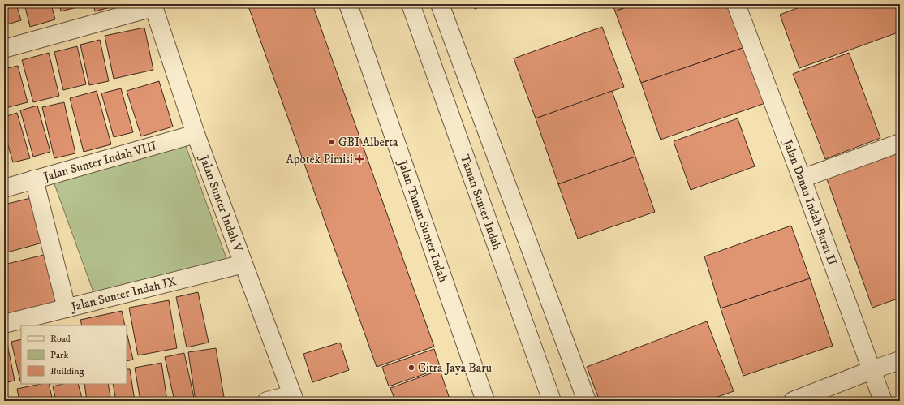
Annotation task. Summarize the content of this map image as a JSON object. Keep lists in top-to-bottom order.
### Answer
{
  "streets": {
    "street": [
      "Jalan Sunter Indah VIII",
      "Jalan Danau Indah Barat II",
      "Jalan Sunter Indah V",
      "Taman Sunter Indah",
      "Jalan Taman Sunter Indah",
      "Jalan Sunter Indah IX"
    ]
  },
  "crossings": [
    ["Jalan Sunter Indah VIII", "Jalan Sunter Indah V"],
    ["Jalan Sunter Indah V", "Jalan Sunter Indah IX"]
  ],
  "places": {
    "other": ["GBI Alberta", "Citra Jaya Baru"],
    "health": ["Apotek Pimisi"]
  },
  "legend": ["Road", "Park", "Building"]
}
